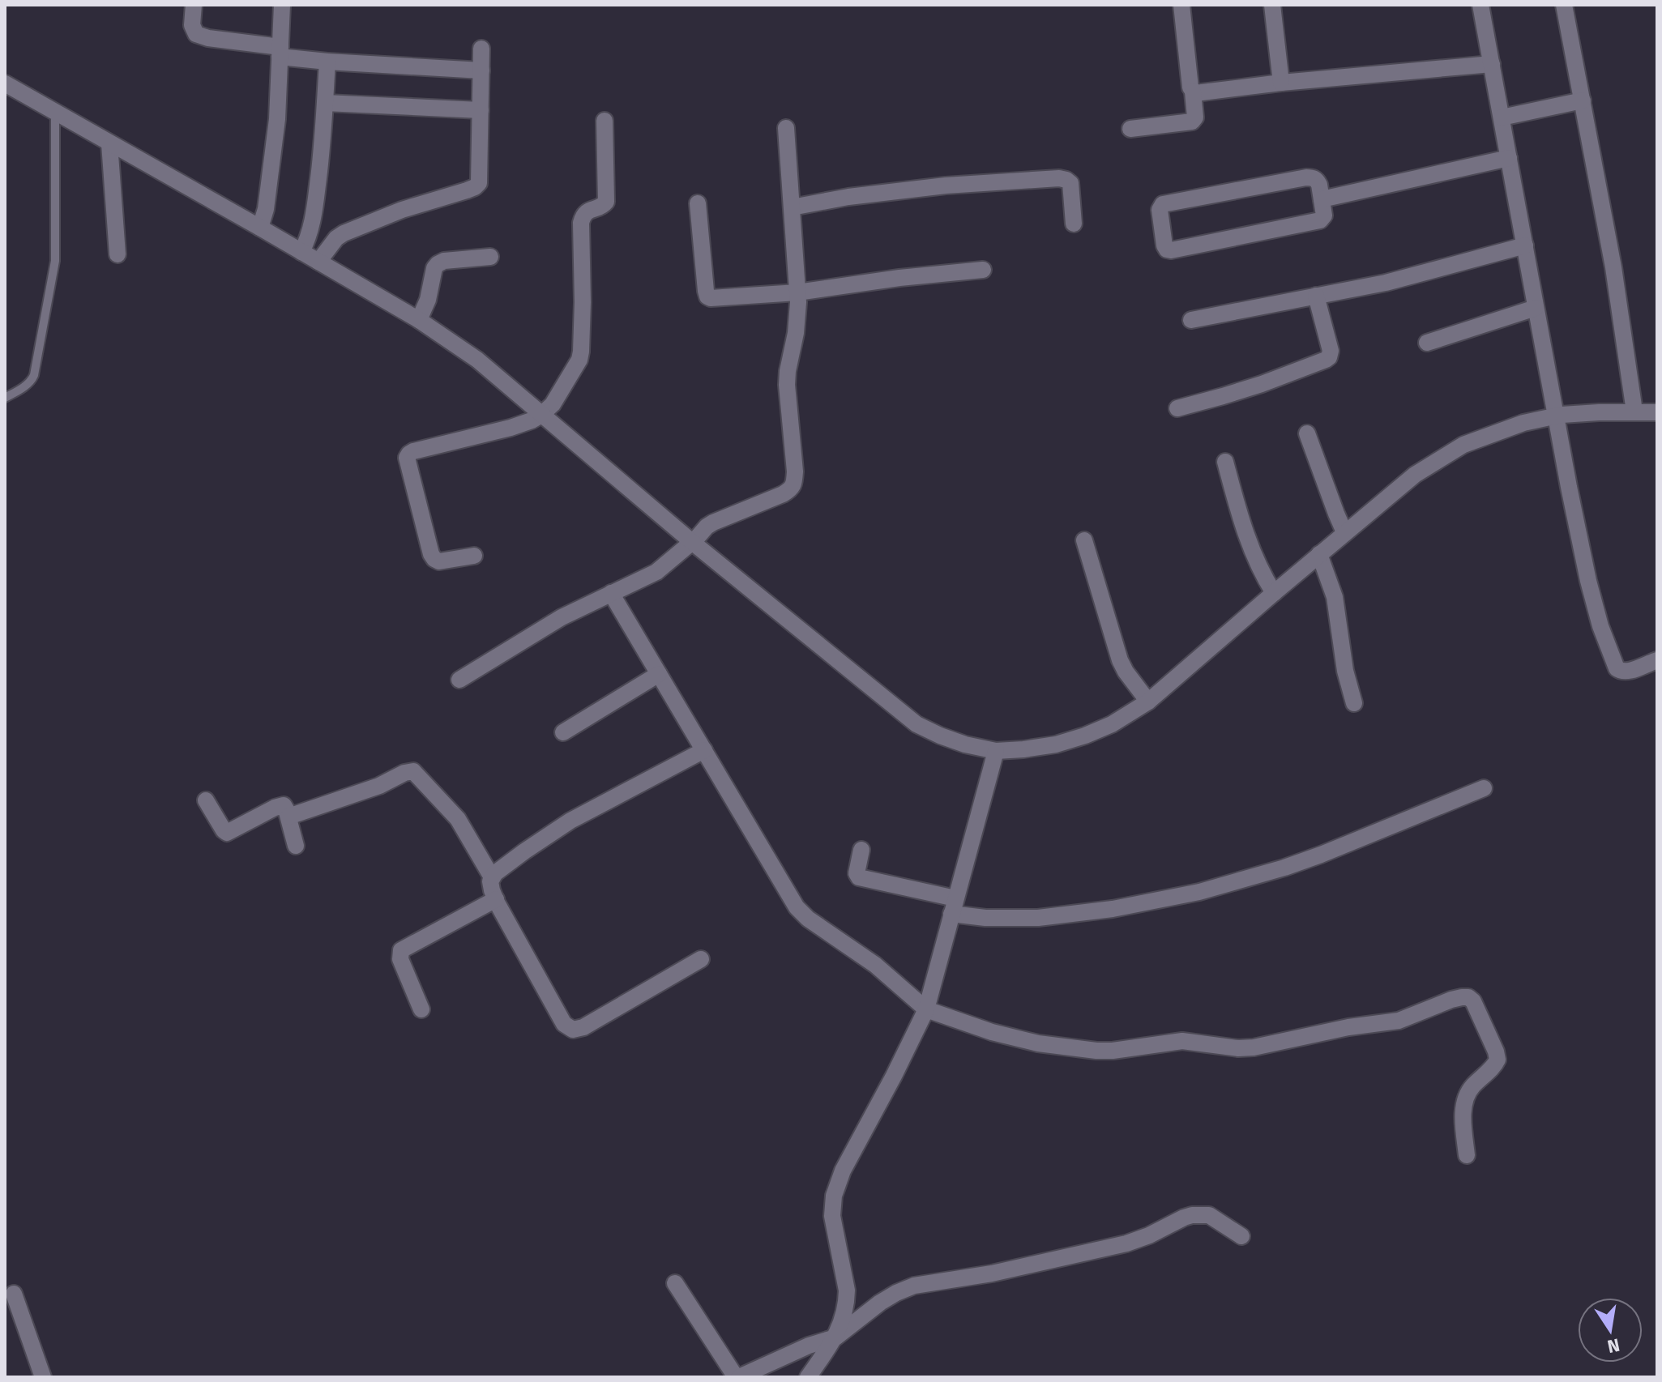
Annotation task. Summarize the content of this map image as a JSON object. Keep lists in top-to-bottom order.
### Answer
{
  "north": "bottom"
}
